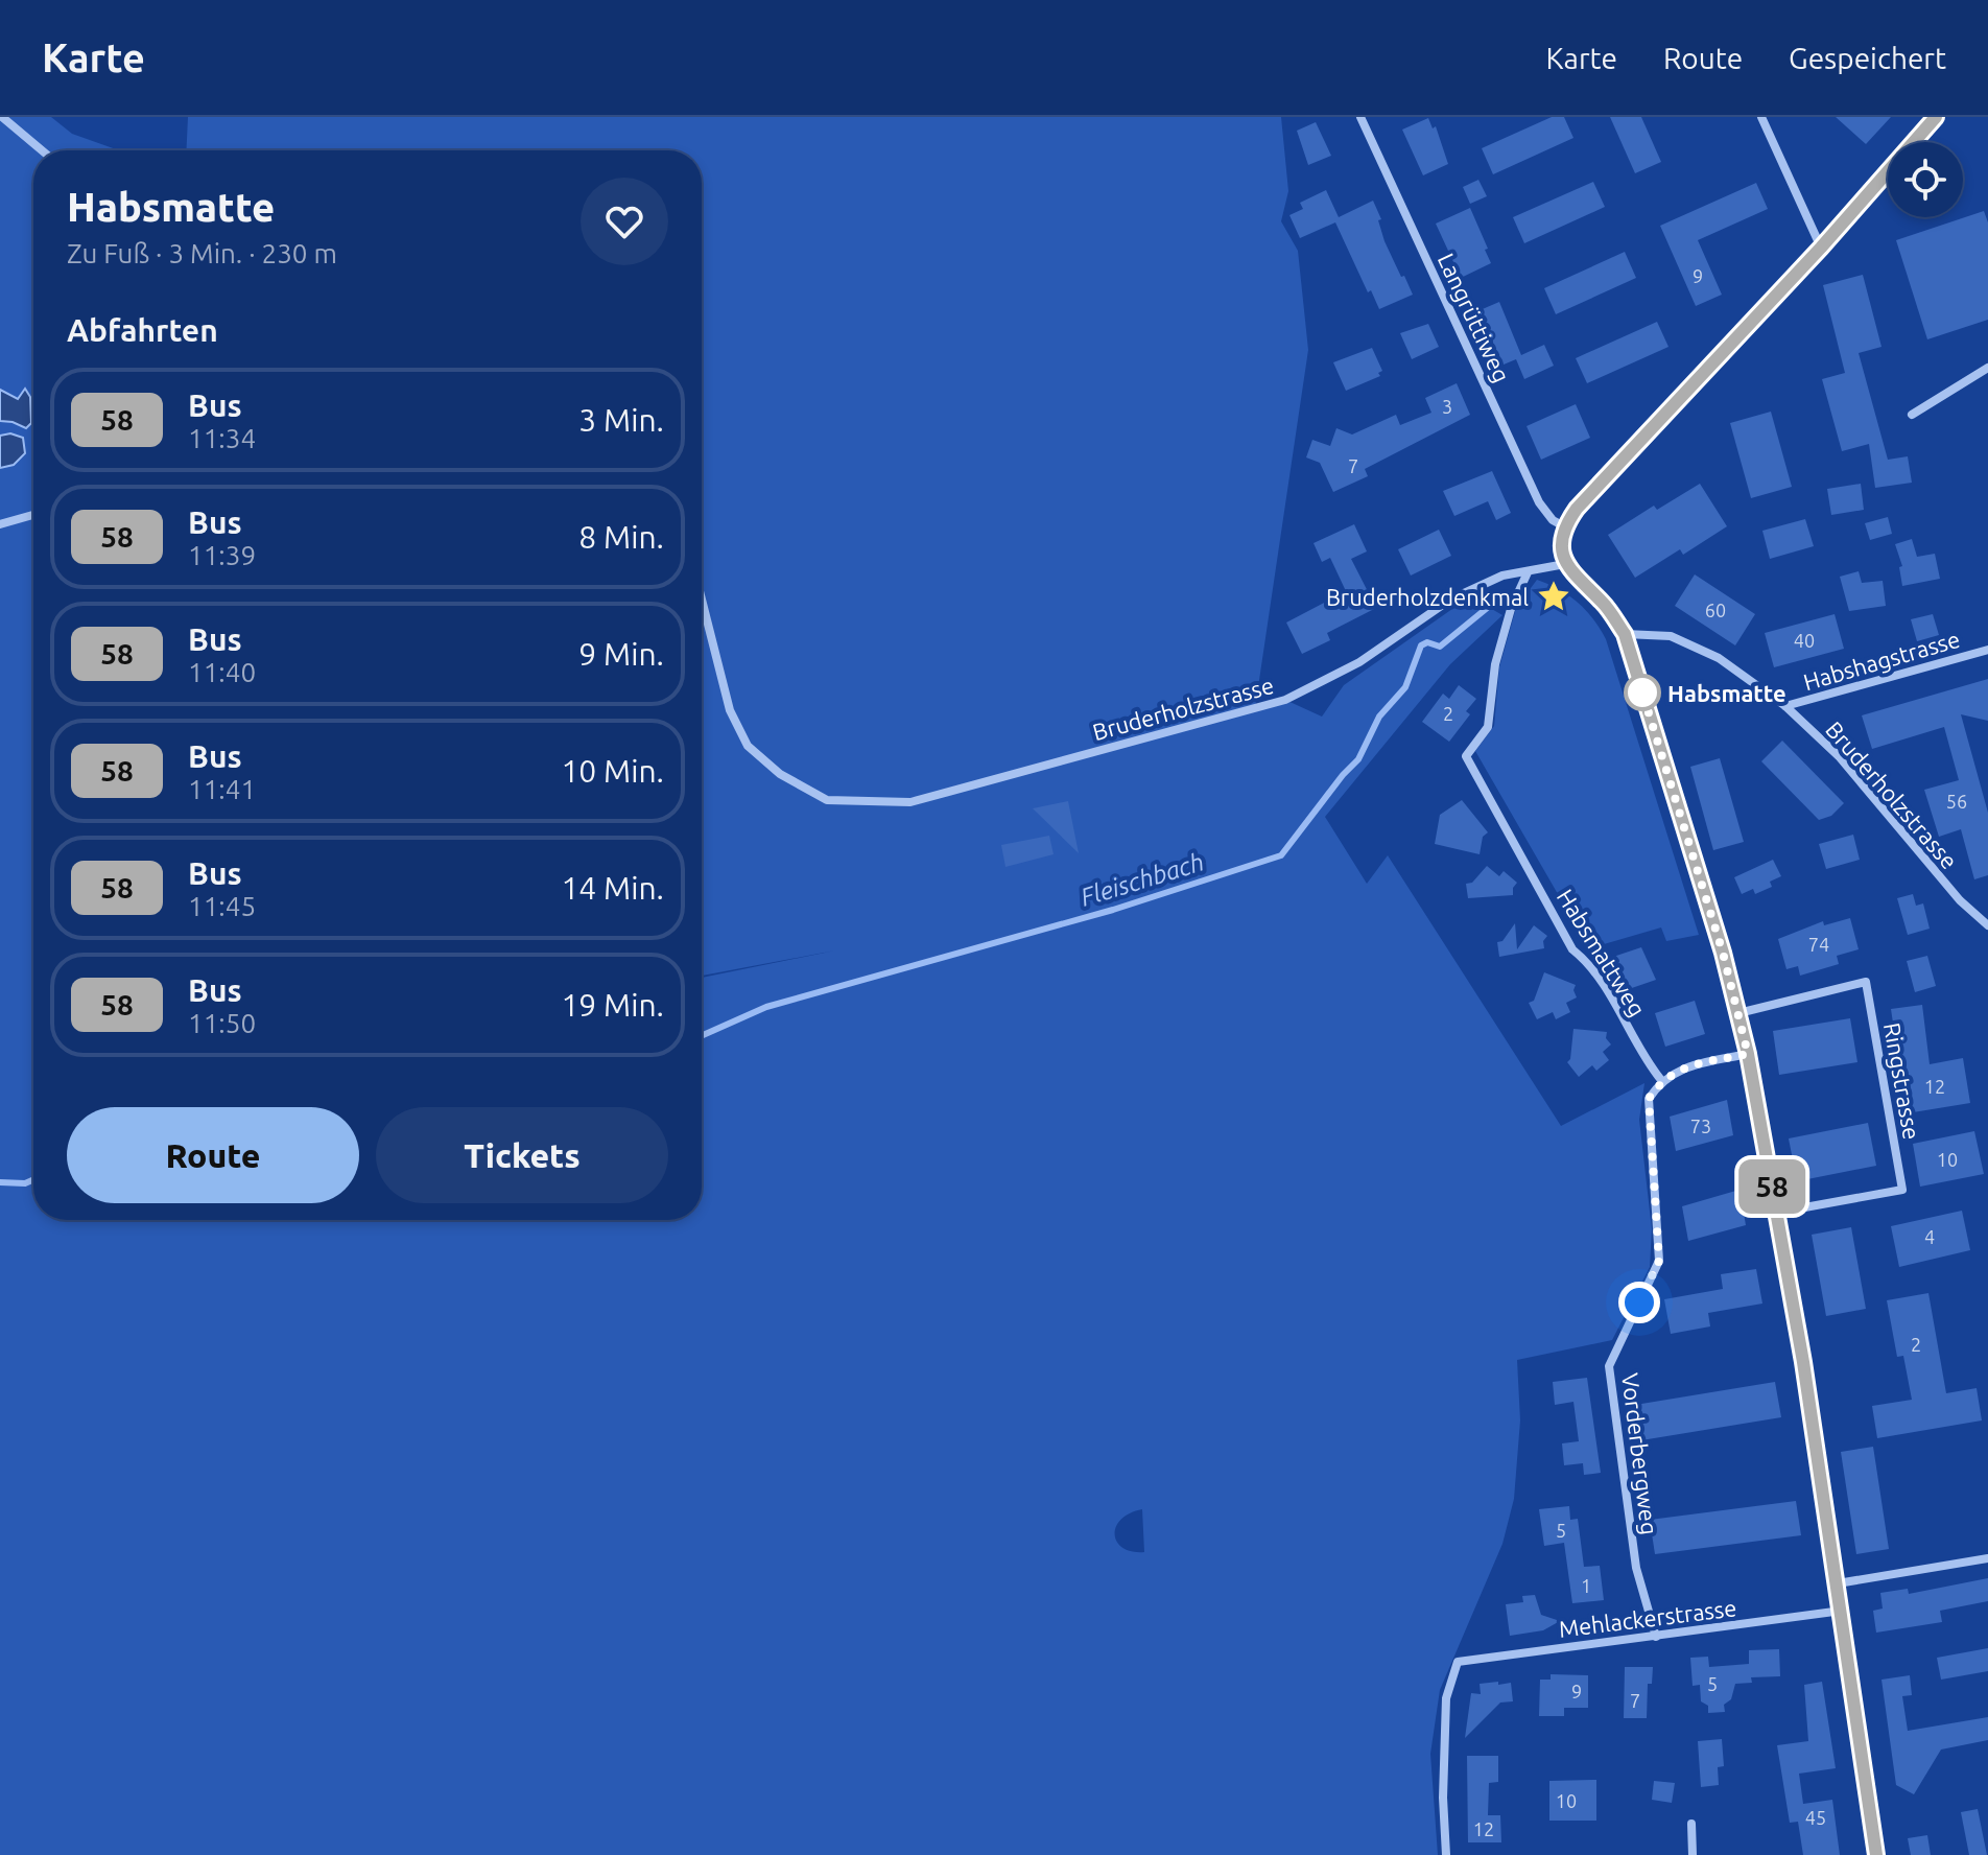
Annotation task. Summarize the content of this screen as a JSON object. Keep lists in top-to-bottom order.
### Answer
{
  "streets": {
    "street": [
      "Langrüttiweg",
      "Habshagstrasse",
      "Bruderholzstrasse",
      "Habsmattweg",
      "Ringstrasse",
      "Vorderbergweg",
      "Mehlackerstrasse"
    ]
  },
  "crossings": [
    ["Habshagstrasse", "Bruderholzstrasse"],
    ["Bruderholzstrasse", "Habsmattweg"],
    ["Habsmattweg", "Vorderbergweg"],
    ["Vorderbergweg", "Mehlackerstrasse"]
  ],
  "water": ["Fleischbach"],
  "places": {
    "place": ["Bruderholzdenkmal"],
    "other": ["Habsmatte"]
  },
  "lines": ["bus line 58"],
  "house_numbers": [
    "9",
    "3",
    "7",
    "60",
    "40",
    "2",
    "56",
    "74",
    "12",
    "73",
    "10",
    "4",
    "2",
    "5",
    "1",
    "5",
    "9",
    "7",
    "10",
    "45",
    "12"
  ],
  "page": {
    "header": "Karte",
    "nav": ["Karte", "Route", "Gespeichert"],
    "on_map": "58",
    "heading": [
      ["Habsmatte", "Zu Fuß · 3 Min. · 230 m"],
      "Abfahrten"
    ],
    "list": [
      {
        "mark": "58",
        "name": "Bus",
        "note": "11:34",
        "value": "3 Min."
      },
      {
        "mark": "58",
        "name": "Bus",
        "note": "11:39",
        "value": "8 Min."
      },
      {
        "mark": "58",
        "name": "Bus",
        "note": "11:40",
        "value": "9 Min."
      },
      {
        "mark": "58",
        "name": "Bus",
        "note": "11:41",
        "value": "10 Min."
      },
      {
        "mark": "58",
        "name": "Bus",
        "note": "11:45",
        "value": "14 Min."
      },
      {
        "mark": "58",
        "name": "Bus",
        "note": "11:50",
        "value": "19 Min."
      }
    ],
    "buttons": ["Route", "Tickets"]
  }
}
